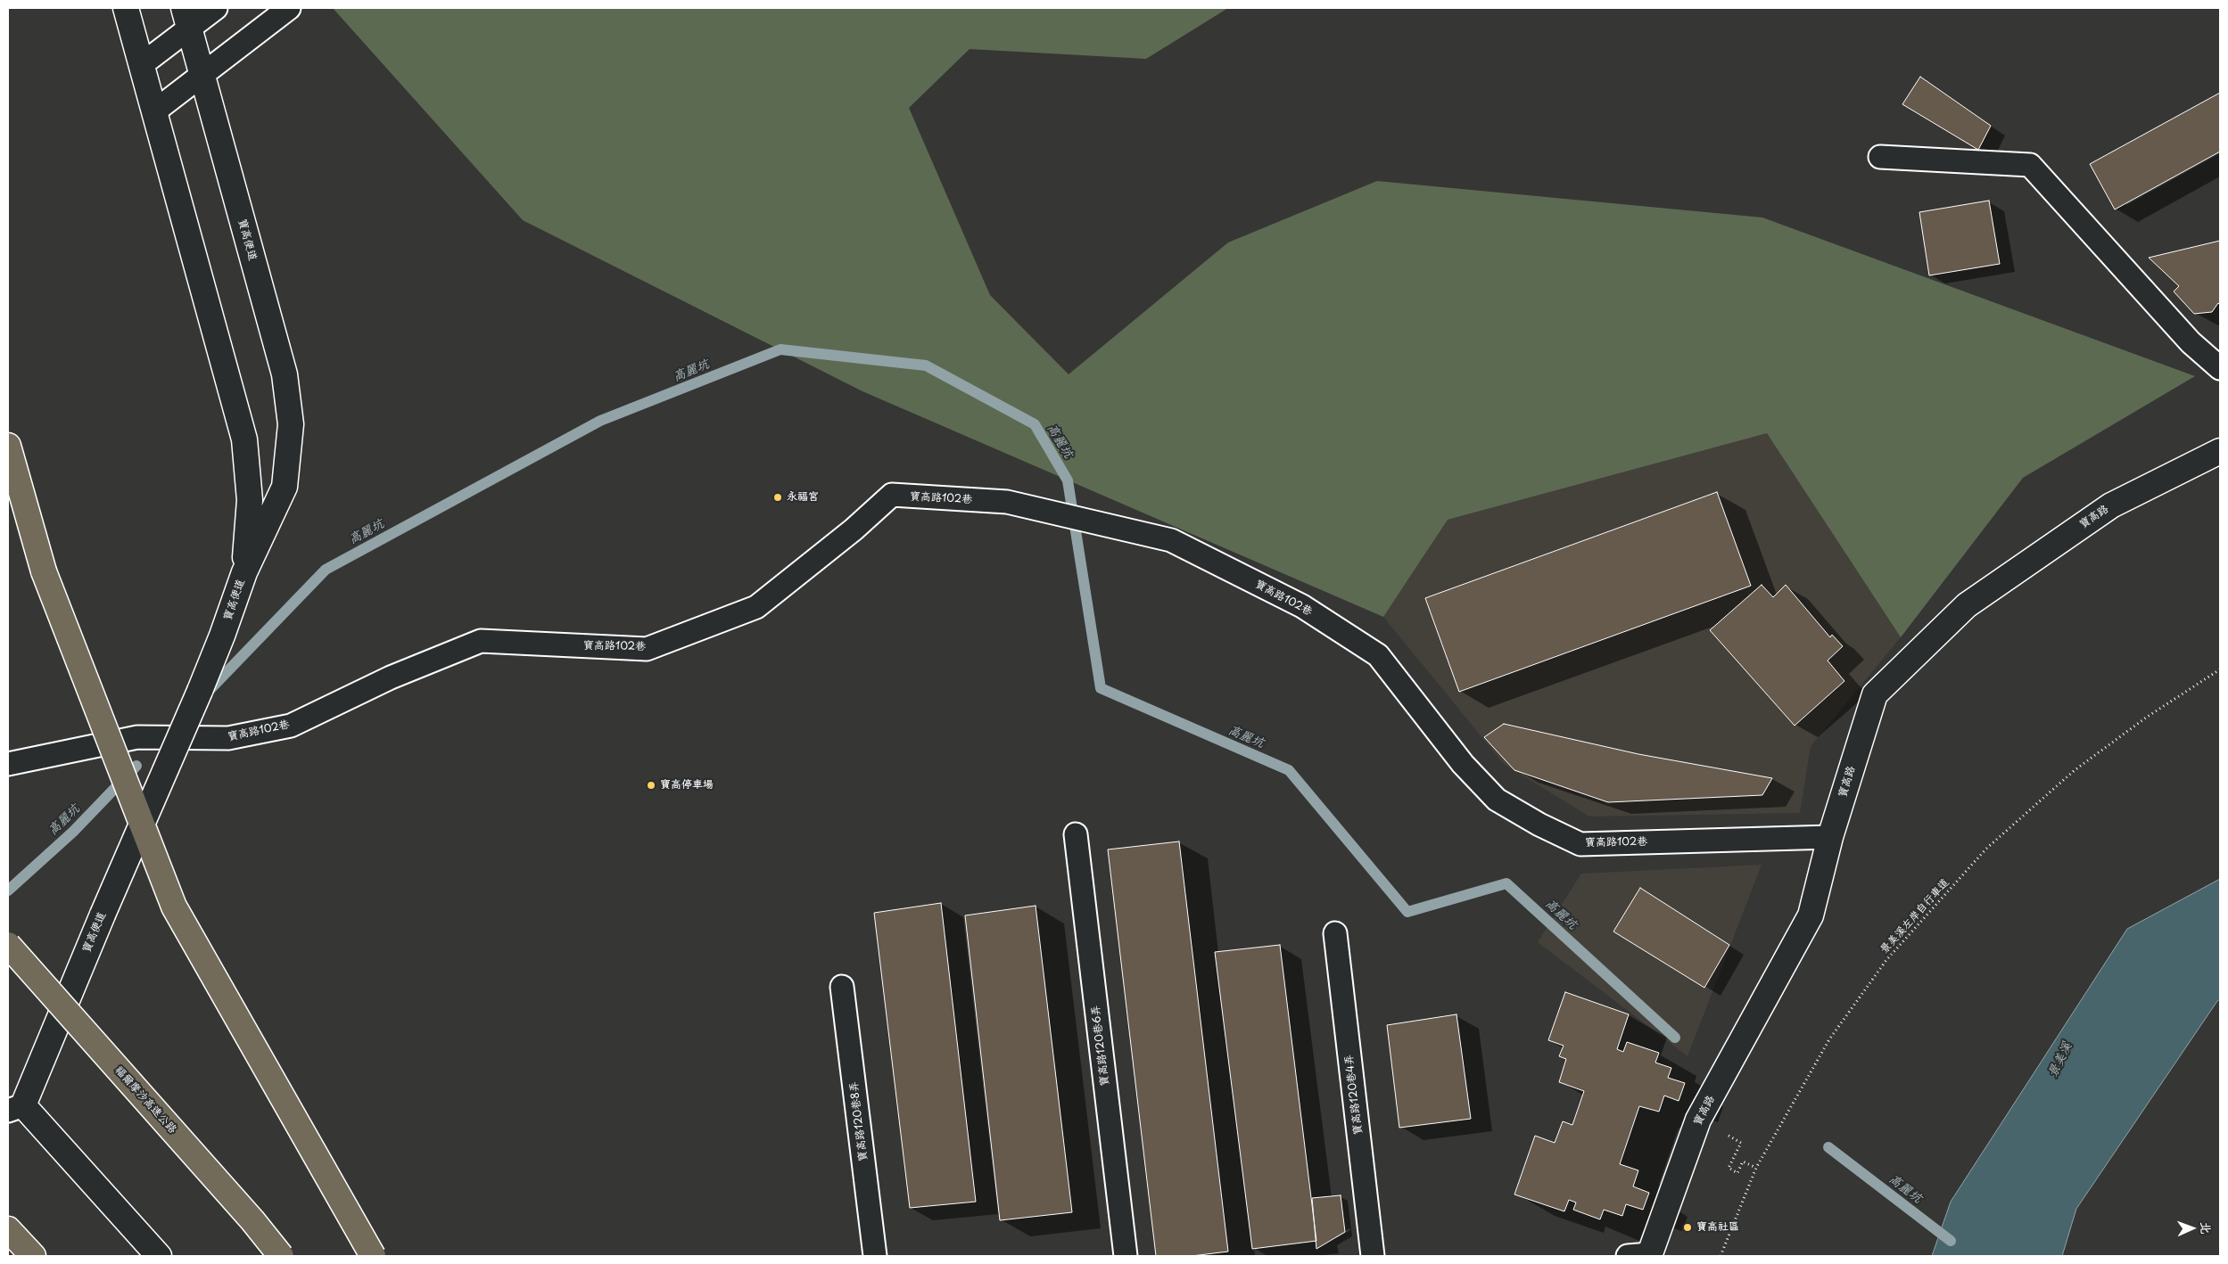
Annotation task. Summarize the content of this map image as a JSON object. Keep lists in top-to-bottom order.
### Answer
{
  "streets": {
    "highway": ["福爾摩沙高速公路"],
    "street": ["寶高便道", "寶高路"],
    "lane": [
      "寶高路102巷",
      "寶高路120巷6弄",
      "寶高路120巷4弄",
      "寶高路120巷8弄"
    ],
    "path": ["景美溪左岸自行車道"]
  },
  "crossings": [
    ["寶高路102巷", "寶高路"]
  ],
  "water": ["高麗坑", "景美溪"],
  "places": ["永福宮", "寶高停車場", "寶高社區"],
  "north": "right"
}
